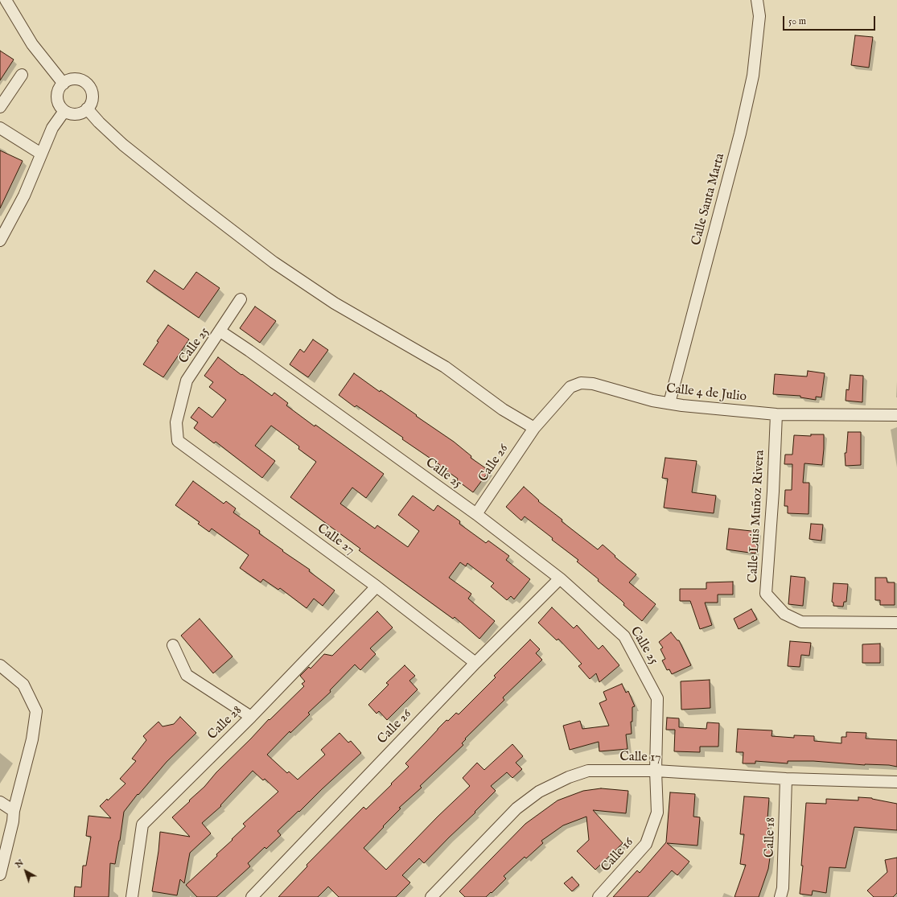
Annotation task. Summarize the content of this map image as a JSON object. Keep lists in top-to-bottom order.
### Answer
{
  "streets": {
    "street": [
      "Calle Santa Marta",
      "Calle 25",
      "Calle 4 de Julio",
      "Calle 26",
      "Calle Luis Muñoz Rivera",
      "Calle 27",
      "Calle 28",
      "Calle 17",
      "Calle 18",
      "Calle 16"
    ]
  },
  "crossings": [
    ["Calle Santa Marta", "Calle 4 de Julio"],
    ["Calle 25", "Calle 26"],
    ["Calle 25", "Calle 27"],
    ["Calle 25", "Calle 17"],
    ["Calle 25", "Calle 16"],
    ["Calle 4 de Julio", "Calle 26"],
    ["Calle 4 de Julio", "Calle Luis Muñoz Rivera"],
    ["Calle 26", "Calle 27"],
    ["Calle 27", "Calle 28"],
    ["Calle 17", "Calle 18"],
    ["Calle 17", "Calle 16"]
  ],
  "scale_bar": "50 m",
  "north": "top left"
}
